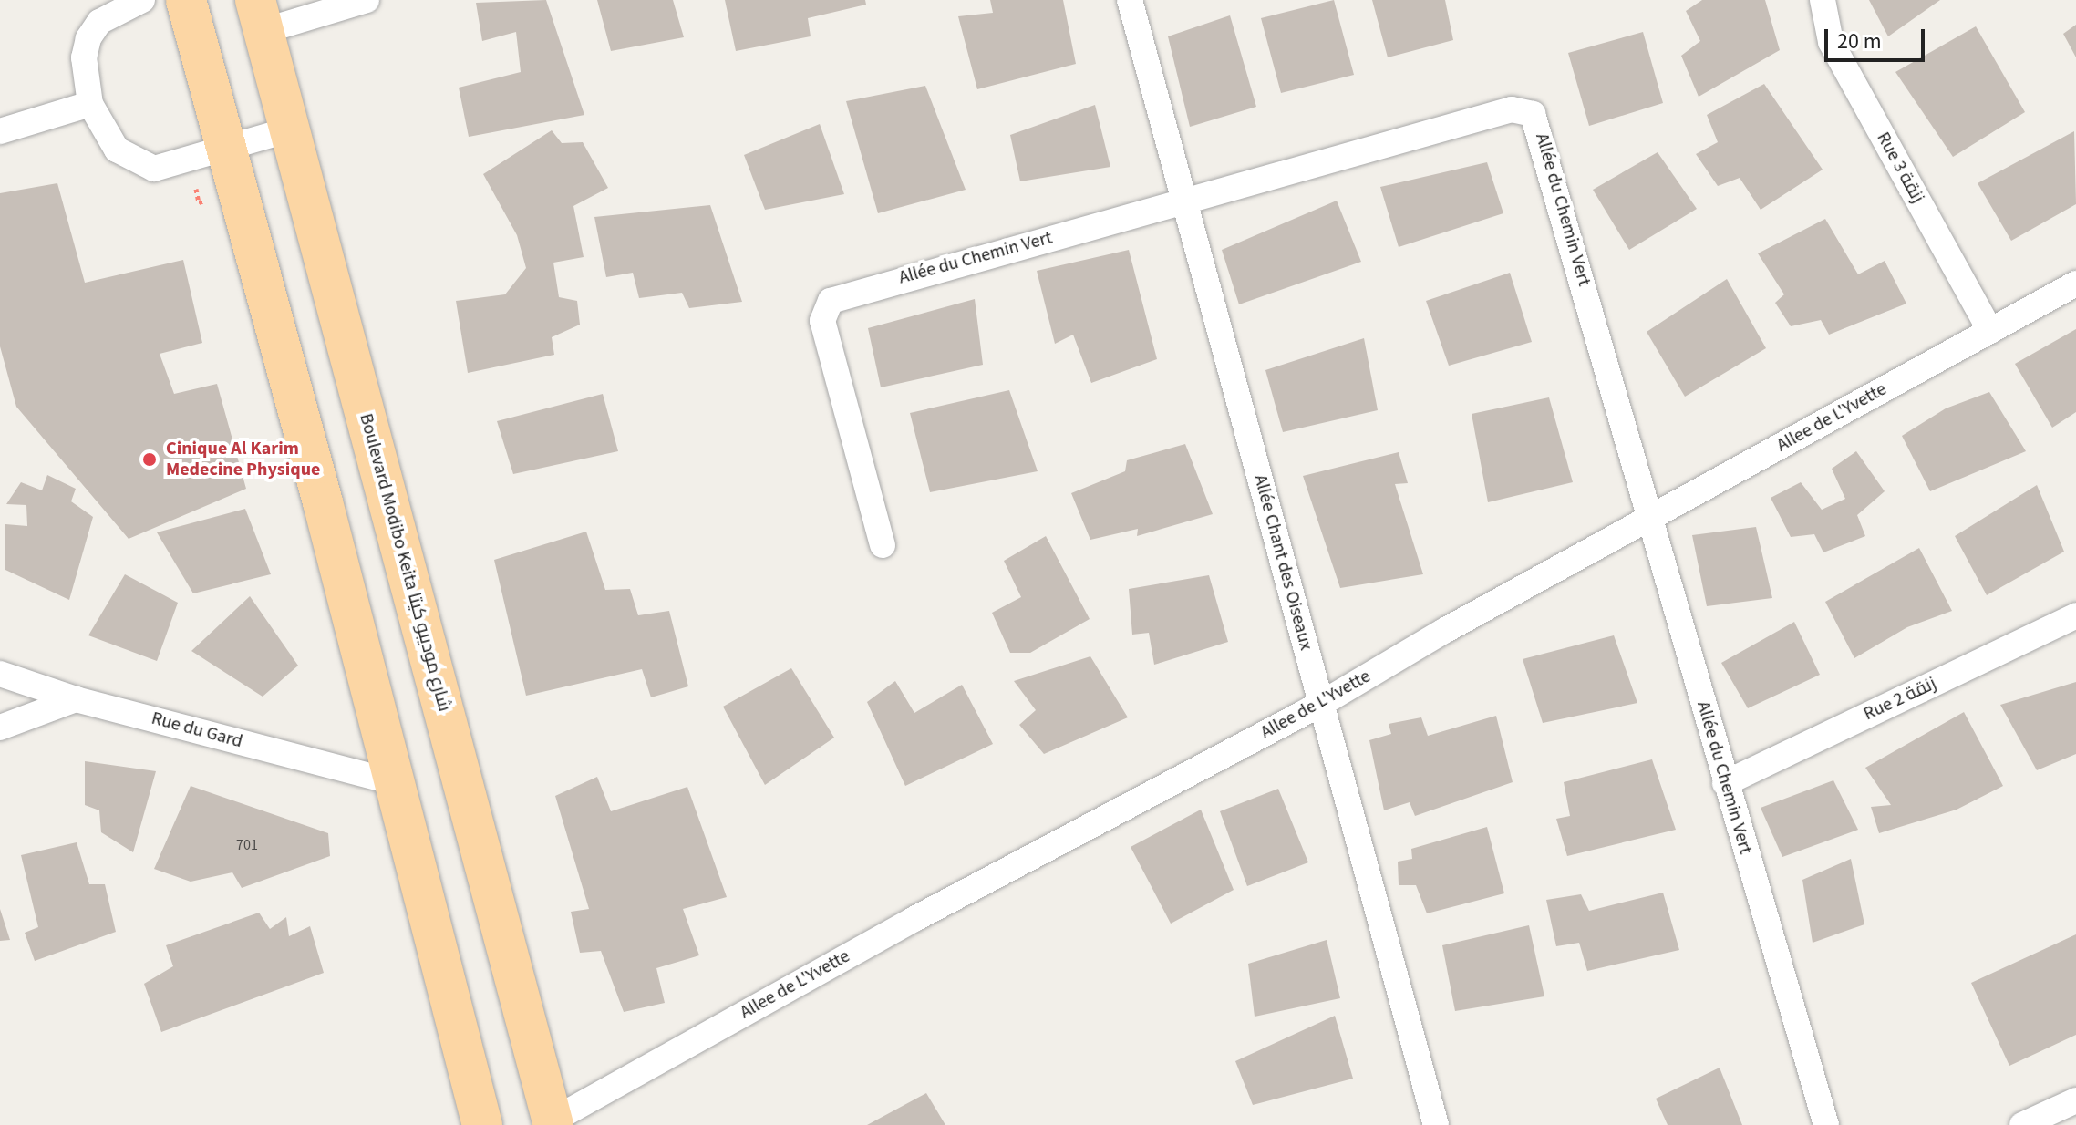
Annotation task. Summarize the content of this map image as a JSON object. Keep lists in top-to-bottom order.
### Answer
{
  "streets": {
    "main road": ["Boulevard Modibo Keita شارع موديبو كيتا"],
    "street": [
      "Rue 3 زنقة",
      "Allée du Chemin Vert",
      "Allee de L'Yvette",
      "Allée Chant des Oiseaux",
      "Rue 2 زنقة",
      "Rue du Gard"
    ]
  },
  "crossings": [
    ["Rue 3 زنقة", "Allee de L'Yvette"],
    ["Allée du Chemin Vert", "Allee de L'Yvette"],
    ["Allée du Chemin Vert", "Allée Chant des Oiseaux"],
    ["Allée du Chemin Vert", "Rue 2 زنقة"],
    ["Allee de L'Yvette", "Boulevard Modibo Keita شارع موديبو كيتا"],
    ["Allee de L'Yvette", "Allée Chant des Oiseaux"]
  ],
  "places": ["Cinique Al Karim Medecine Physique"],
  "house_numbers": ["701"],
  "scale_bar": "20 m"
}
